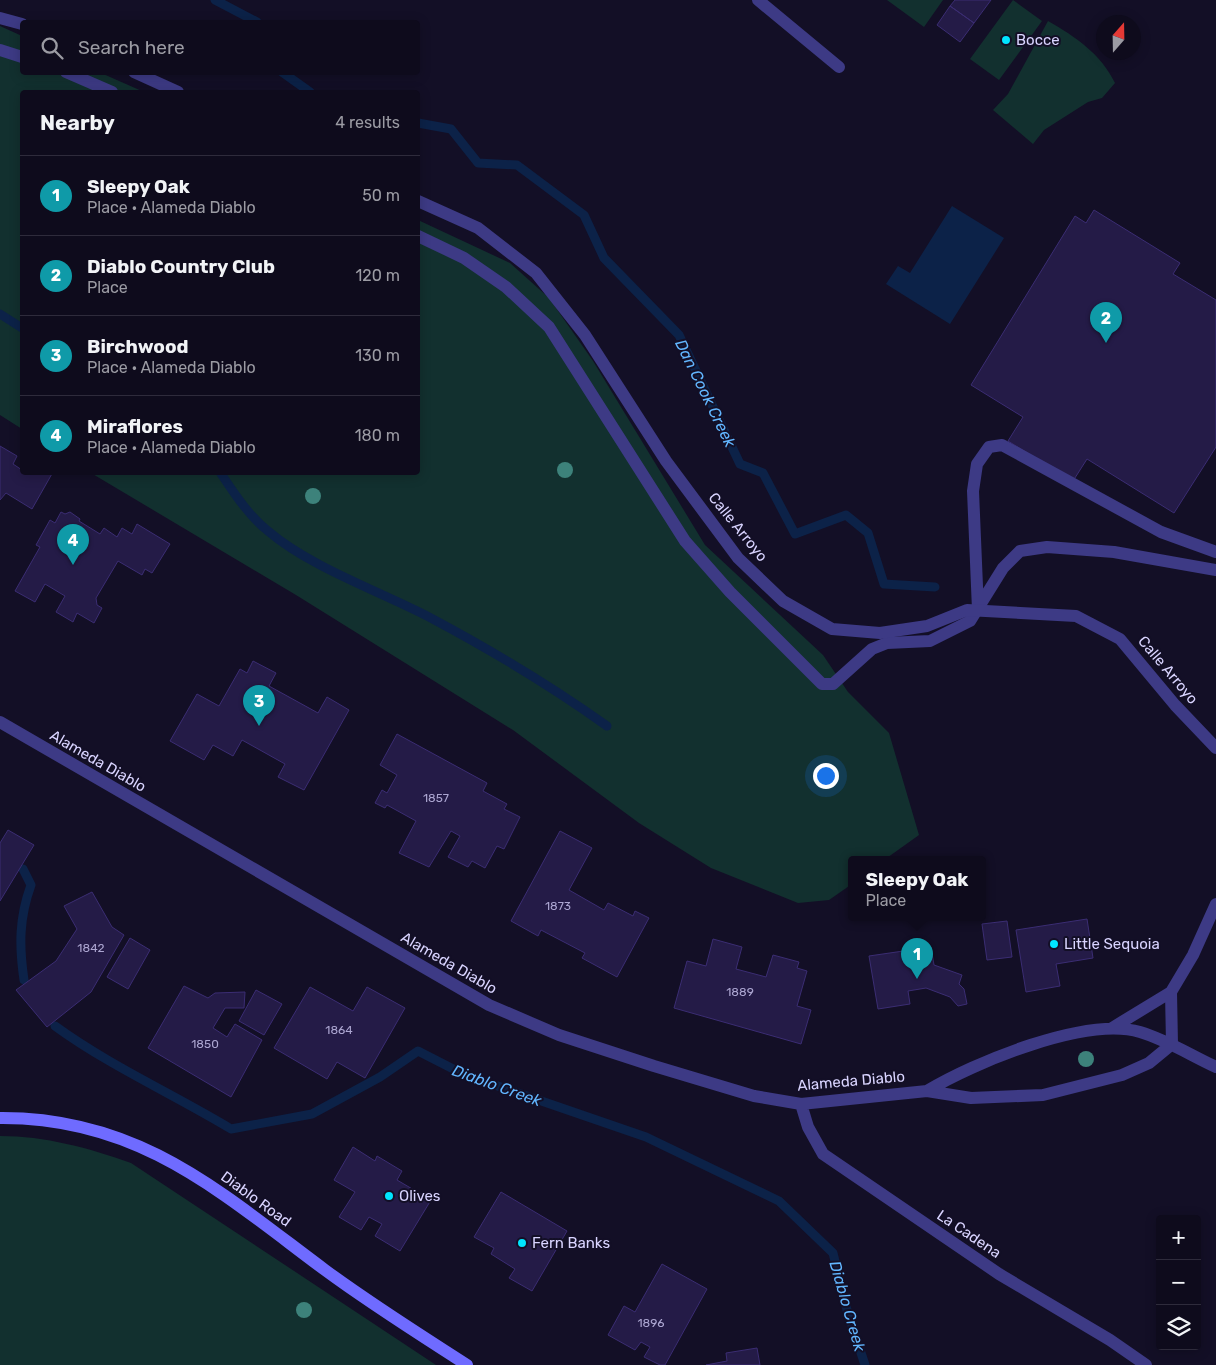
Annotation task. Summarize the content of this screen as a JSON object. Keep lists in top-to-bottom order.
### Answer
{
  "streets": {
    "street": [
      "Calle Arroyo",
      "Alameda Diablo",
      "Diablo Road",
      "La Cadena"
    ]
  },
  "crossings": [
    ["Alameda Diablo", "La Cadena"]
  ],
  "water": ["Dan Cook Creek", "Diablo Creek"],
  "places": [
    "Bocce",
    "Little Sequoia",
    "Olives",
    "Fern Banks"
  ],
  "house_numbers": [
    "1857",
    "1873",
    "1842",
    "1889",
    "1864",
    "1850",
    "1896"
  ],
  "north": "top",
  "page": {
    "search": "Search here",
    "heading": ["Nearby", "4 results"],
    "list": [
      {
        "mark": "1",
        "name": "Sleepy Oak",
        "note": "Place · Alameda Diablo",
        "value": "50 m"
      },
      {
        "mark": "2",
        "name": "Diablo Country Club",
        "note": "Place",
        "value": "120 m"
      },
      {
        "mark": "3",
        "name": "Birchwood",
        "note": "Place · Alameda Diablo",
        "value": "130 m"
      },
      {
        "mark": "4",
        "name": "Miraflores",
        "note": "Place · Alameda Diablo",
        "value": "180 m"
      }
    ],
    "pins": [
      "2",
      "4",
      "3",
      "1"
    ],
    "popup": ["Sleepy Oak", "Place"],
    "map_buttons": ["+", "−"]
  }
}
